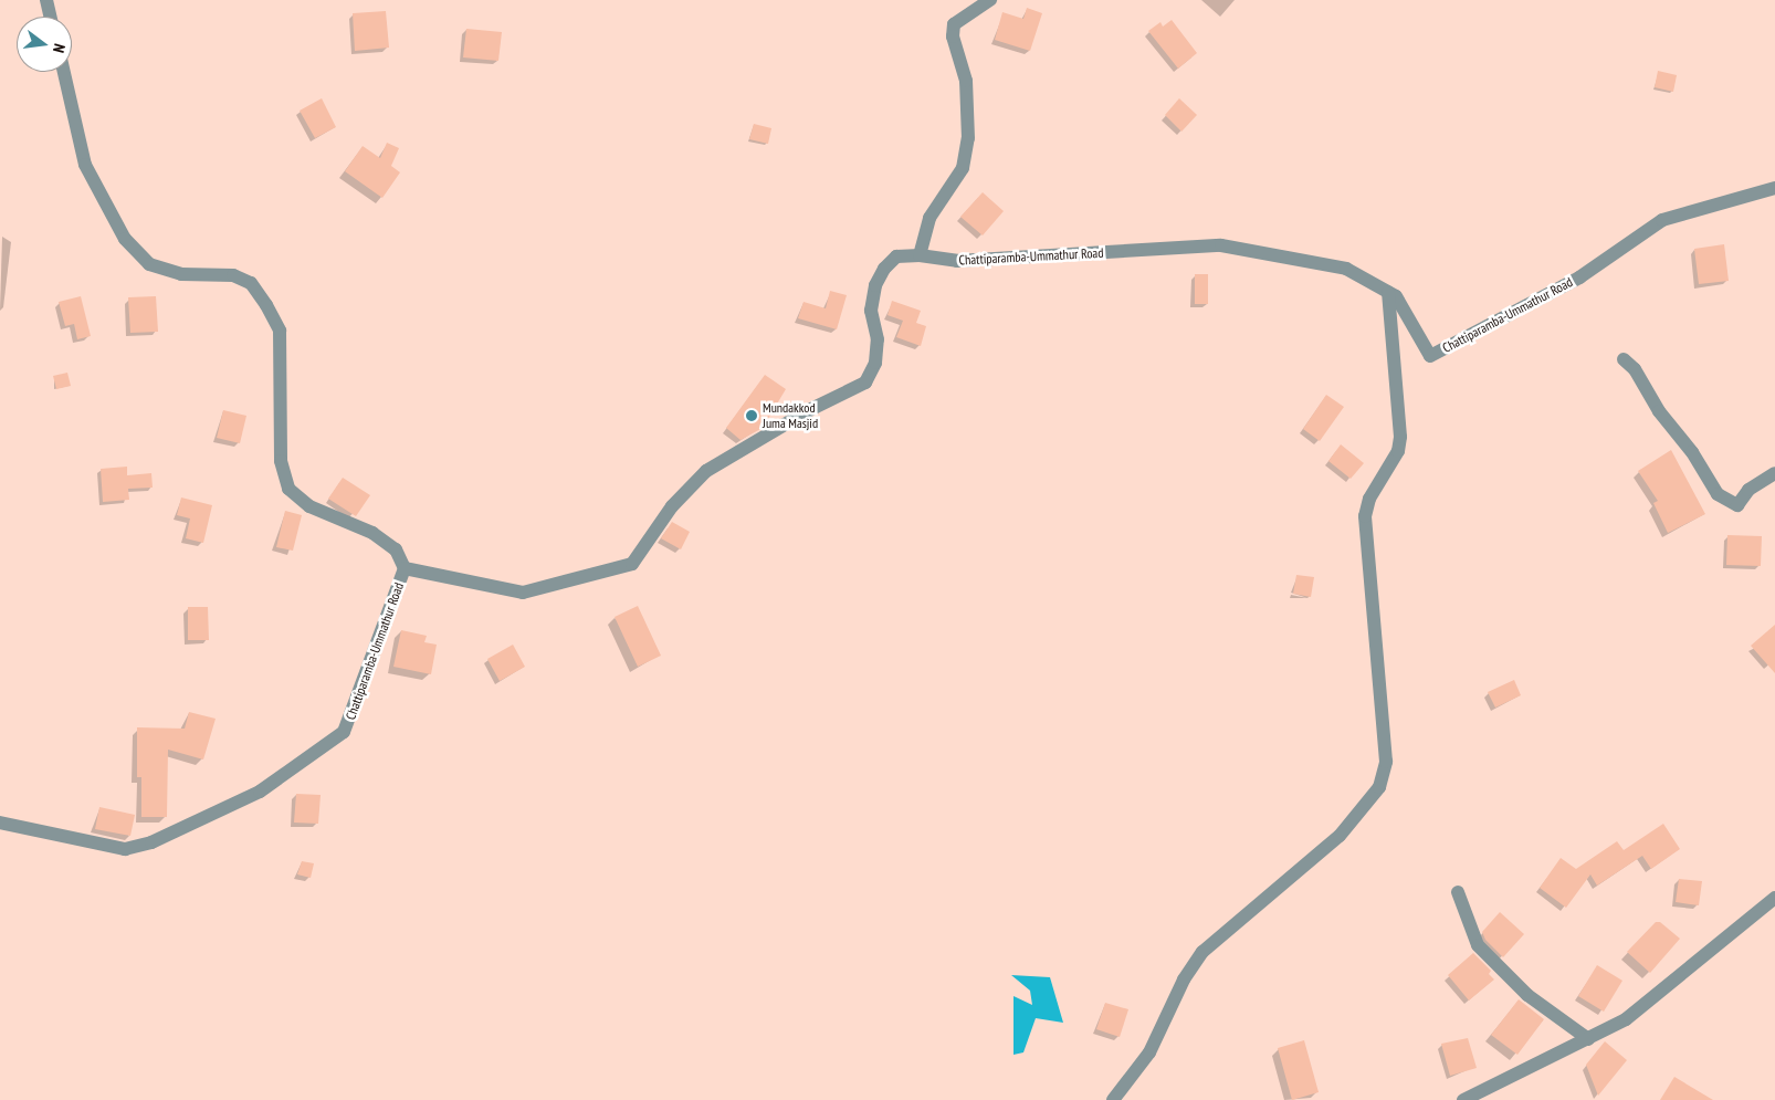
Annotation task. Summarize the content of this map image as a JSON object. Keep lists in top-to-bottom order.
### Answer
{
  "streets": {
    "street": ["Chattiparamba-Ummathur Road"]
  },
  "places": ["Mundakkod Juma Masjid"],
  "north": "right"
}
